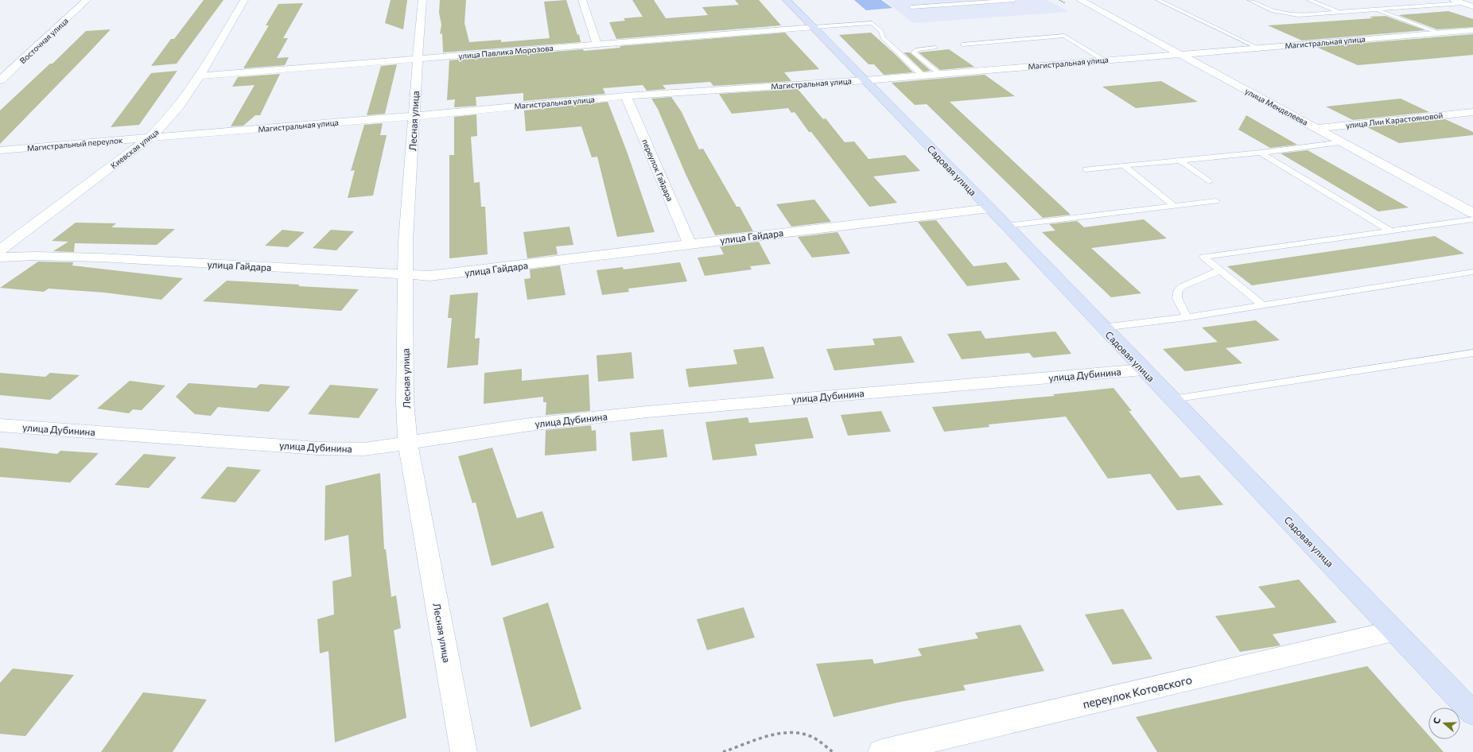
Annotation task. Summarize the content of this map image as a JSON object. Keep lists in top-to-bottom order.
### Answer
{
  "streets": {
    "street": [
      "Восточная улица",
      "Магистральная улица",
      "улица Павлика Морозова",
      "улица Менделеева",
      "улица Лии Карастояновой",
      "Лесная улица",
      "Магистральный переулок",
      "Киевская улица",
      "переулок Гайдара",
      "Садовая улица",
      "улица Гайдара",
      "улица Дубинина",
      "переулок Котовского"
    ]
  },
  "crossings": [
    ["Магистральная улица", "улица Менделеева"],
    ["Магистральная улица", "Лесная улица"],
    ["Магистральная улица", "Магистральный переулок"],
    ["Магистральная улица", "Киевская улица"],
    ["Магистральная улица", "переулок Гайдара"],
    ["Магистральная улица", "Садовая улица"],
    ["улица Павлика Морозова", "Лесная улица"],
    ["улица Павлика Морозова", "Киевская улица"],
    ["улица Павлика Морозова", "Садовая улица"],
    ["улица Менделеева", "улица Лии Карастояновой"],
    ["Лесная улица", "улица Гайдара"],
    ["Лесная улица", "улица Дубинина"],
    ["Магистральный переулок", "Киевская улица"],
    ["переулок Гайдара", "улица Гайдара"],
    ["Садовая улица", "улица Гайдара"],
    ["Садовая улица", "улица Дубинина"],
    ["Садовая улица", "переулок Котовского"]
  ],
  "north": "left"
}
